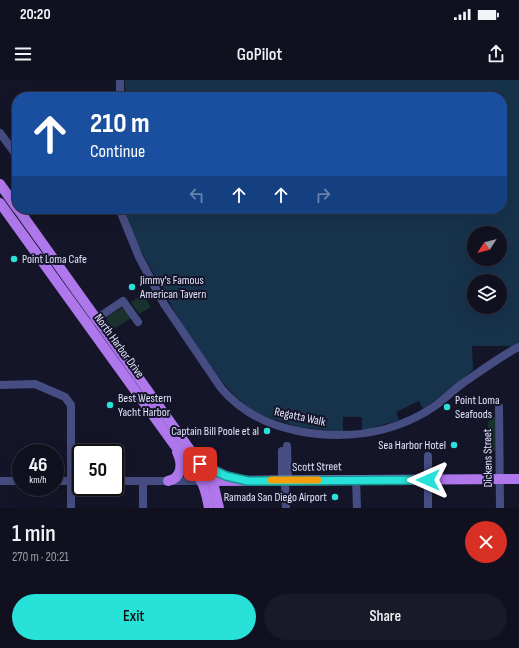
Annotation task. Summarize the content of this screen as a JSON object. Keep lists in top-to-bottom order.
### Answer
{
  "streets": {
    "main road": ["North Harbor Drive", "Scott Street"],
    "street": ["Regatta Walk", "Dickens Street"]
  },
  "crossings": [
    ["North Harbor Drive", "Scott Street"],
    ["Dickens Street", "Scott Street"]
  ],
  "places": [
    "Point Loma Cafe",
    "Jimmy's Famous American Tavern",
    "Best Western Yacht Harbor",
    "Point Loma Seafoods",
    "Captain Bill Poole et al",
    "Sea Harbor Hotel",
    "Ramada San Diego Airport"
  ],
  "north": "bottom left",
  "page": {
    "status": "20:20",
    "header": "GoPilot",
    "turn": ["210 m", "Continue"],
    "speed": "46 km/h",
    "limit": "50",
    "heading": ["1 min", "270 m · 20:21"],
    "buttons": ["Exit", "Share"]
  }
}
